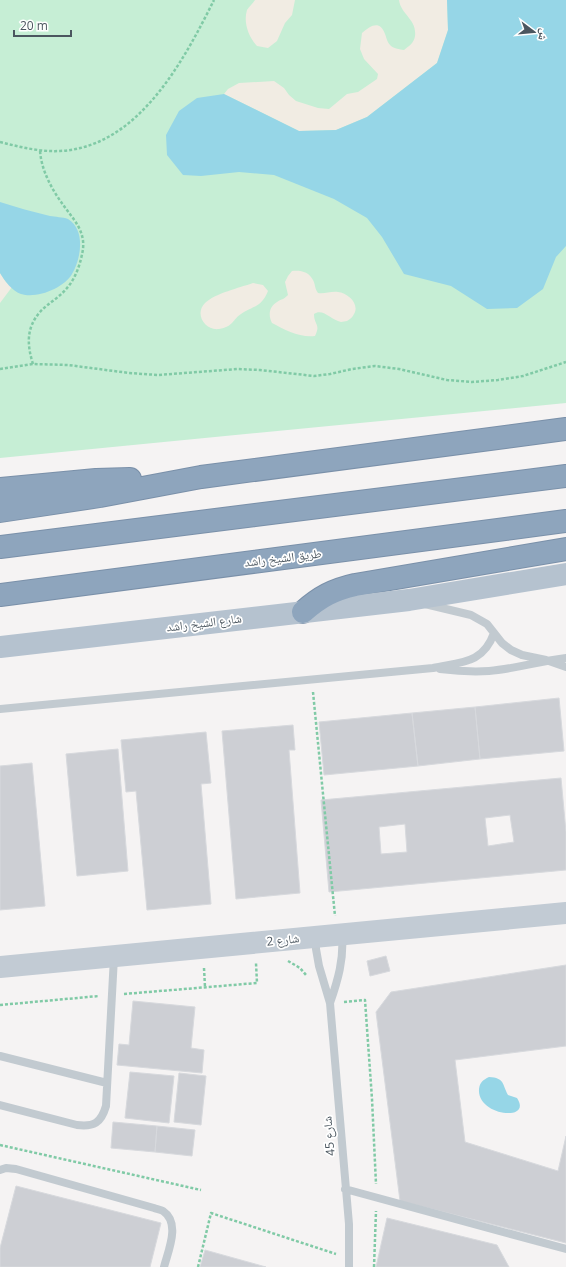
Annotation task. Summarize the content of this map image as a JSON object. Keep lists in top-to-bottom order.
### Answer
{
  "streets": {
    "highway": ["طريق الشيخ راشد"],
    "main road": ["شارع الشيخ راشد"],
    "street": ["شارع 2"],
    "lane": ["شارع 45"]
  },
  "crossings": [
    ["شارع 2", "شارع 45"]
  ],
  "scale_bar": "20 m",
  "north": "right"
}
